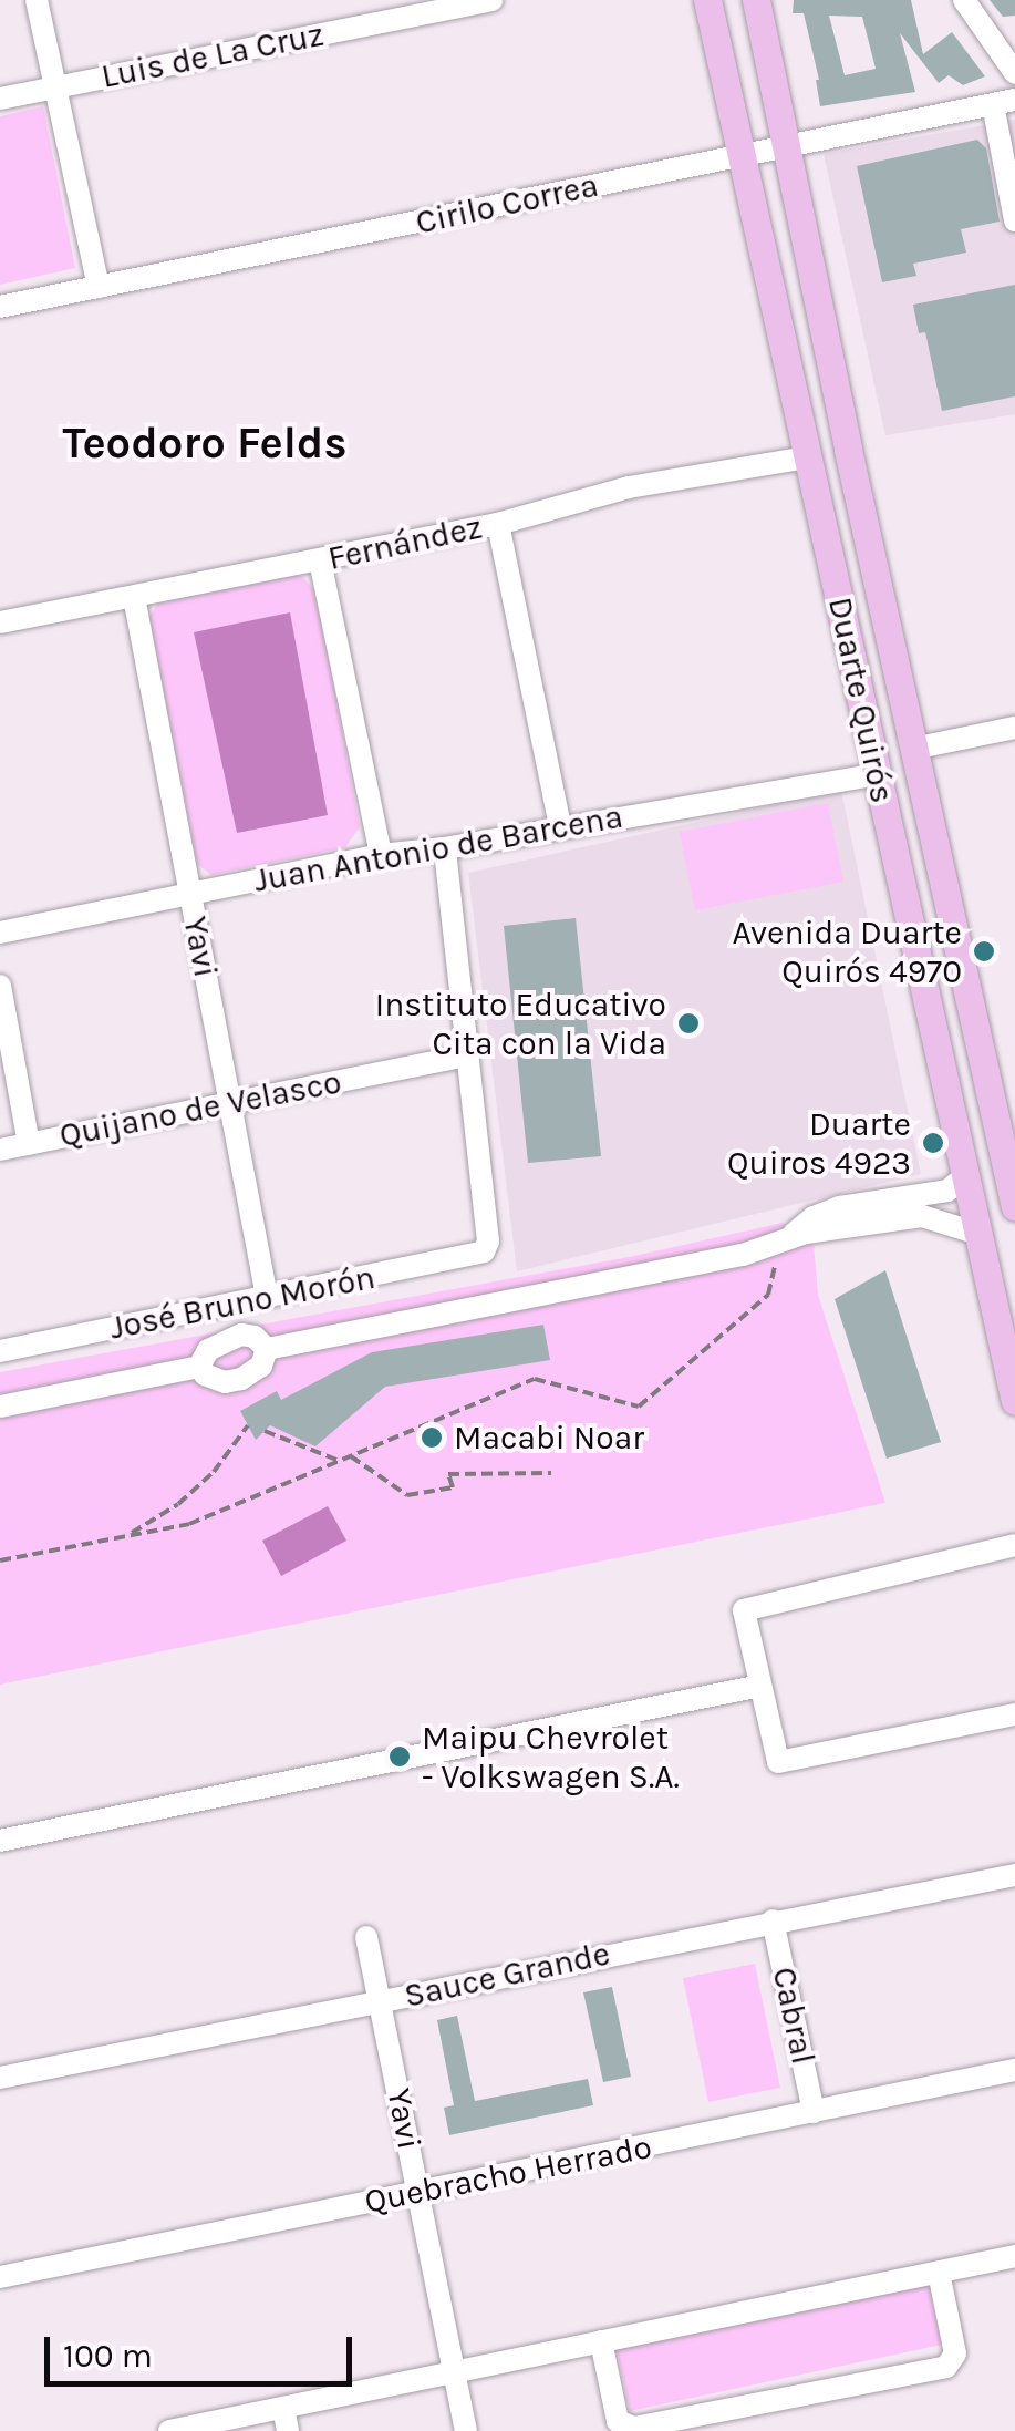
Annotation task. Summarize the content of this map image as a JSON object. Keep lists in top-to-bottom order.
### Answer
{
  "streets": {
    "main road": ["Duarte Quirós"],
    "street": [
      "Luis de La Cruz",
      "Cirilo Correa",
      "Fernández",
      "Juan Antonio de Barcena",
      "Yavi",
      "Quijano de Velasco",
      "José Bruno Morón",
      "Sauce Grande",
      "Cabral",
      "Quebracho Herrado"
    ]
  },
  "crossings": [
    ["Cirilo Correa", "Duarte Quirós"],
    ["Fernández", "Duarte Quirós"],
    ["Fernández", "Yavi"],
    ["Duarte Quirós", "Juan Antonio de Barcena"],
    ["Juan Antonio de Barcena", "Yavi"],
    ["Yavi", "Quijano de Velasco"],
    ["Yavi", "José Bruno Morón"],
    ["Yavi", "Sauce Grande"],
    ["Yavi", "Quebracho Herrado"],
    ["Quijano de Velasco", "José Bruno Morón"],
    ["Sauce Grande", "Cabral"],
    ["Cabral", "Quebracho Herrado"]
  ],
  "districts": ["Teodoro Felds"],
  "places": [
    "Avenida Duarte Quirós 4970",
    "Instituto Educativo Cita con la Vida",
    "Duarte Quiros 4923",
    "Macabi Noar",
    "Maipu Chevrolet - Volkswagen S.A."
  ],
  "scale_bar": "100 m"
}
